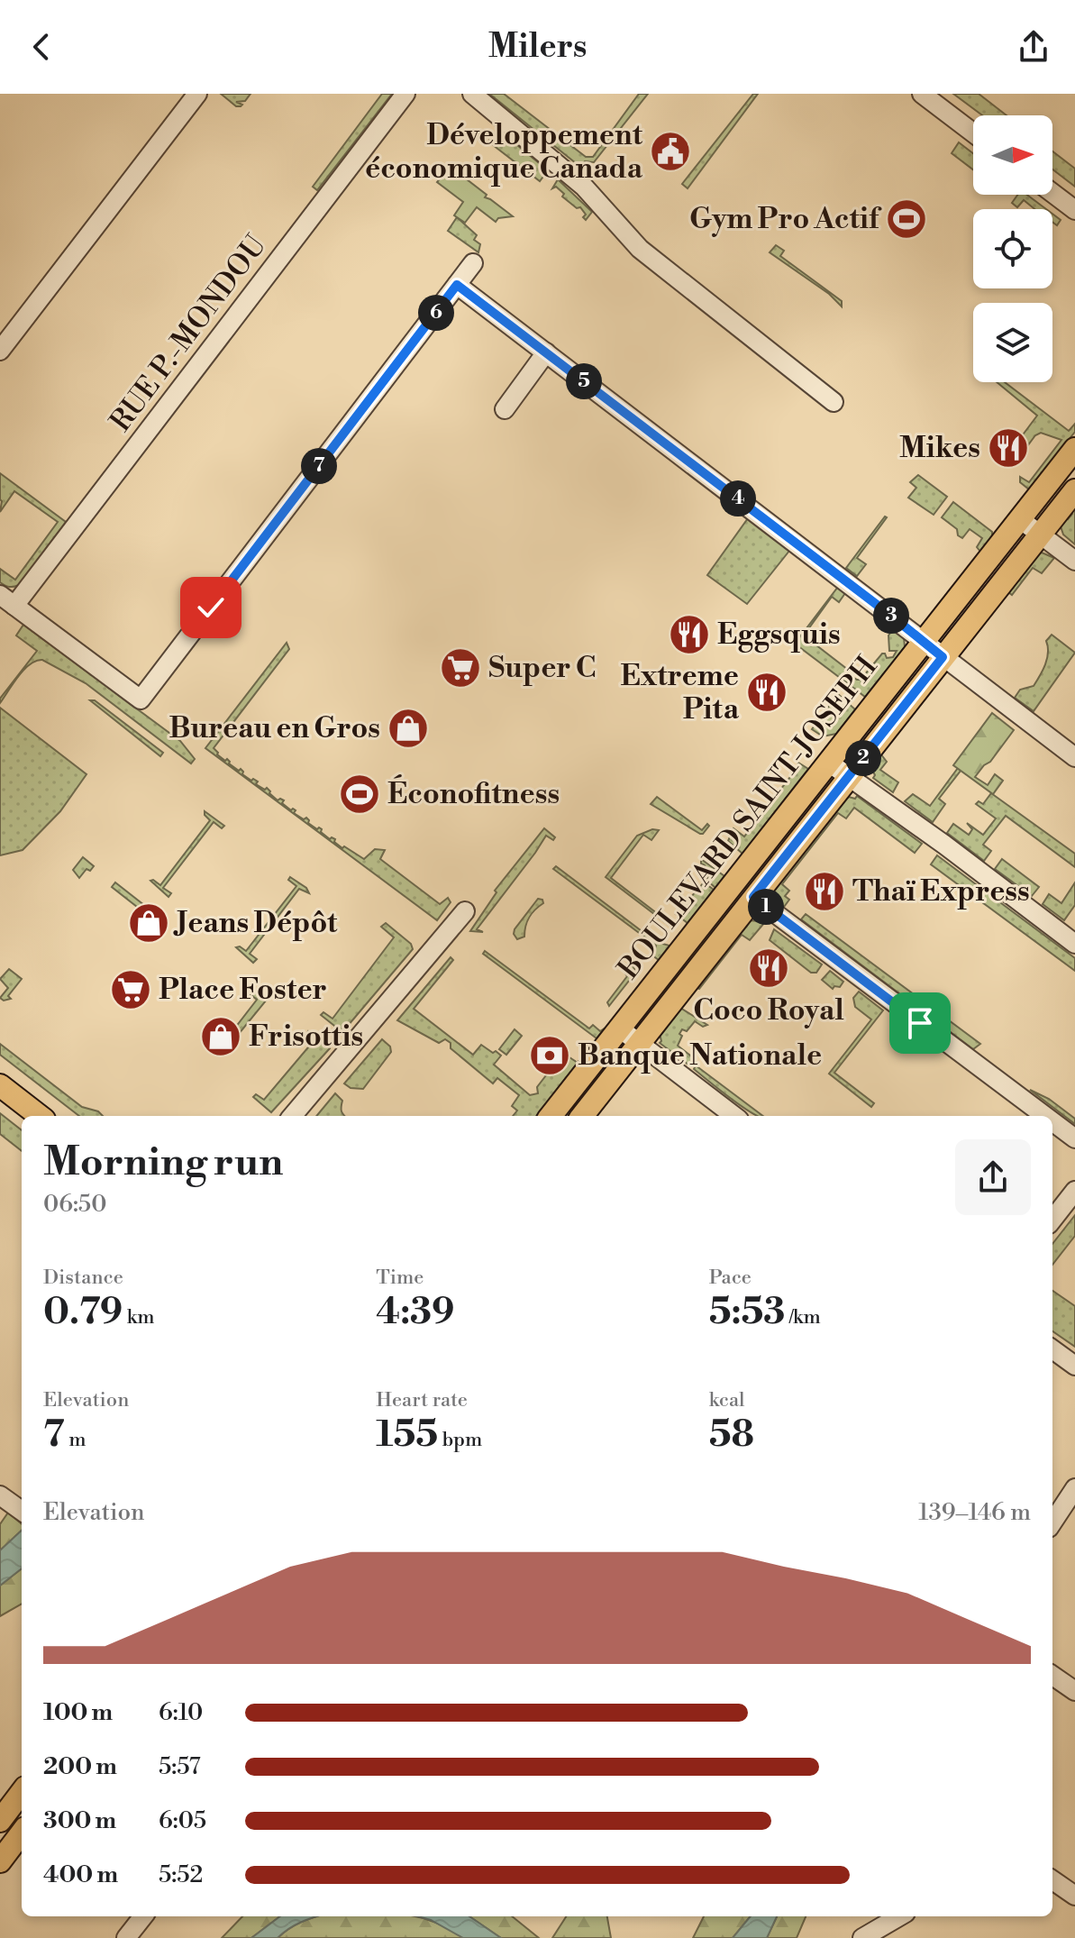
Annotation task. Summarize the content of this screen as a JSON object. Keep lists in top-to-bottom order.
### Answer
{
  "streets": {
    "main road": ["BOULEVARD SAINT-JOSEPH"],
    "street": ["RUE P.-MONDOU"]
  },
  "places": {
    "public building": ["Développement économique Canada"],
    "sports": ["Gym Pro Actif", "Éconofitness"],
    "restaurant": [
      "Mikes",
      "Eggsquis",
      "Extreme Pita",
      "Thaï Express",
      "Coco Royal"
    ],
    "supermarket": ["Super C", "Place Foster"],
    "shop": ["Bureau en Gros", "Jeans Dépôt", "Frisottis"],
    "bank": ["Banque Nationale"]
  },
  "north": "right",
  "page": {
    "header": "Milers",
    "pins": [
      "6",
      "5",
      "7",
      "4",
      "3",
      "2",
      "1"
    ],
    "heading": ["Morning run", "06:50"],
    "stats": [
      ["Distance", "0.79 km"],
      ["Time", "4:39"],
      ["Pace", "5:53 /km"],
      ["Elevation", "7 m"],
      ["Heart rate", "155 bpm"],
      ["kcal", "58"]
    ],
    "chart": ["Elevation", "139–146 m"],
    "list": [
      {
        "name": "100 m",
        "note": "6:10"
      },
      {
        "name": "200 m",
        "note": "5:57"
      },
      {
        "name": "300 m",
        "note": "6:05"
      },
      {
        "name": "400 m",
        "note": "5:52"
      }
    ]
  }
}
